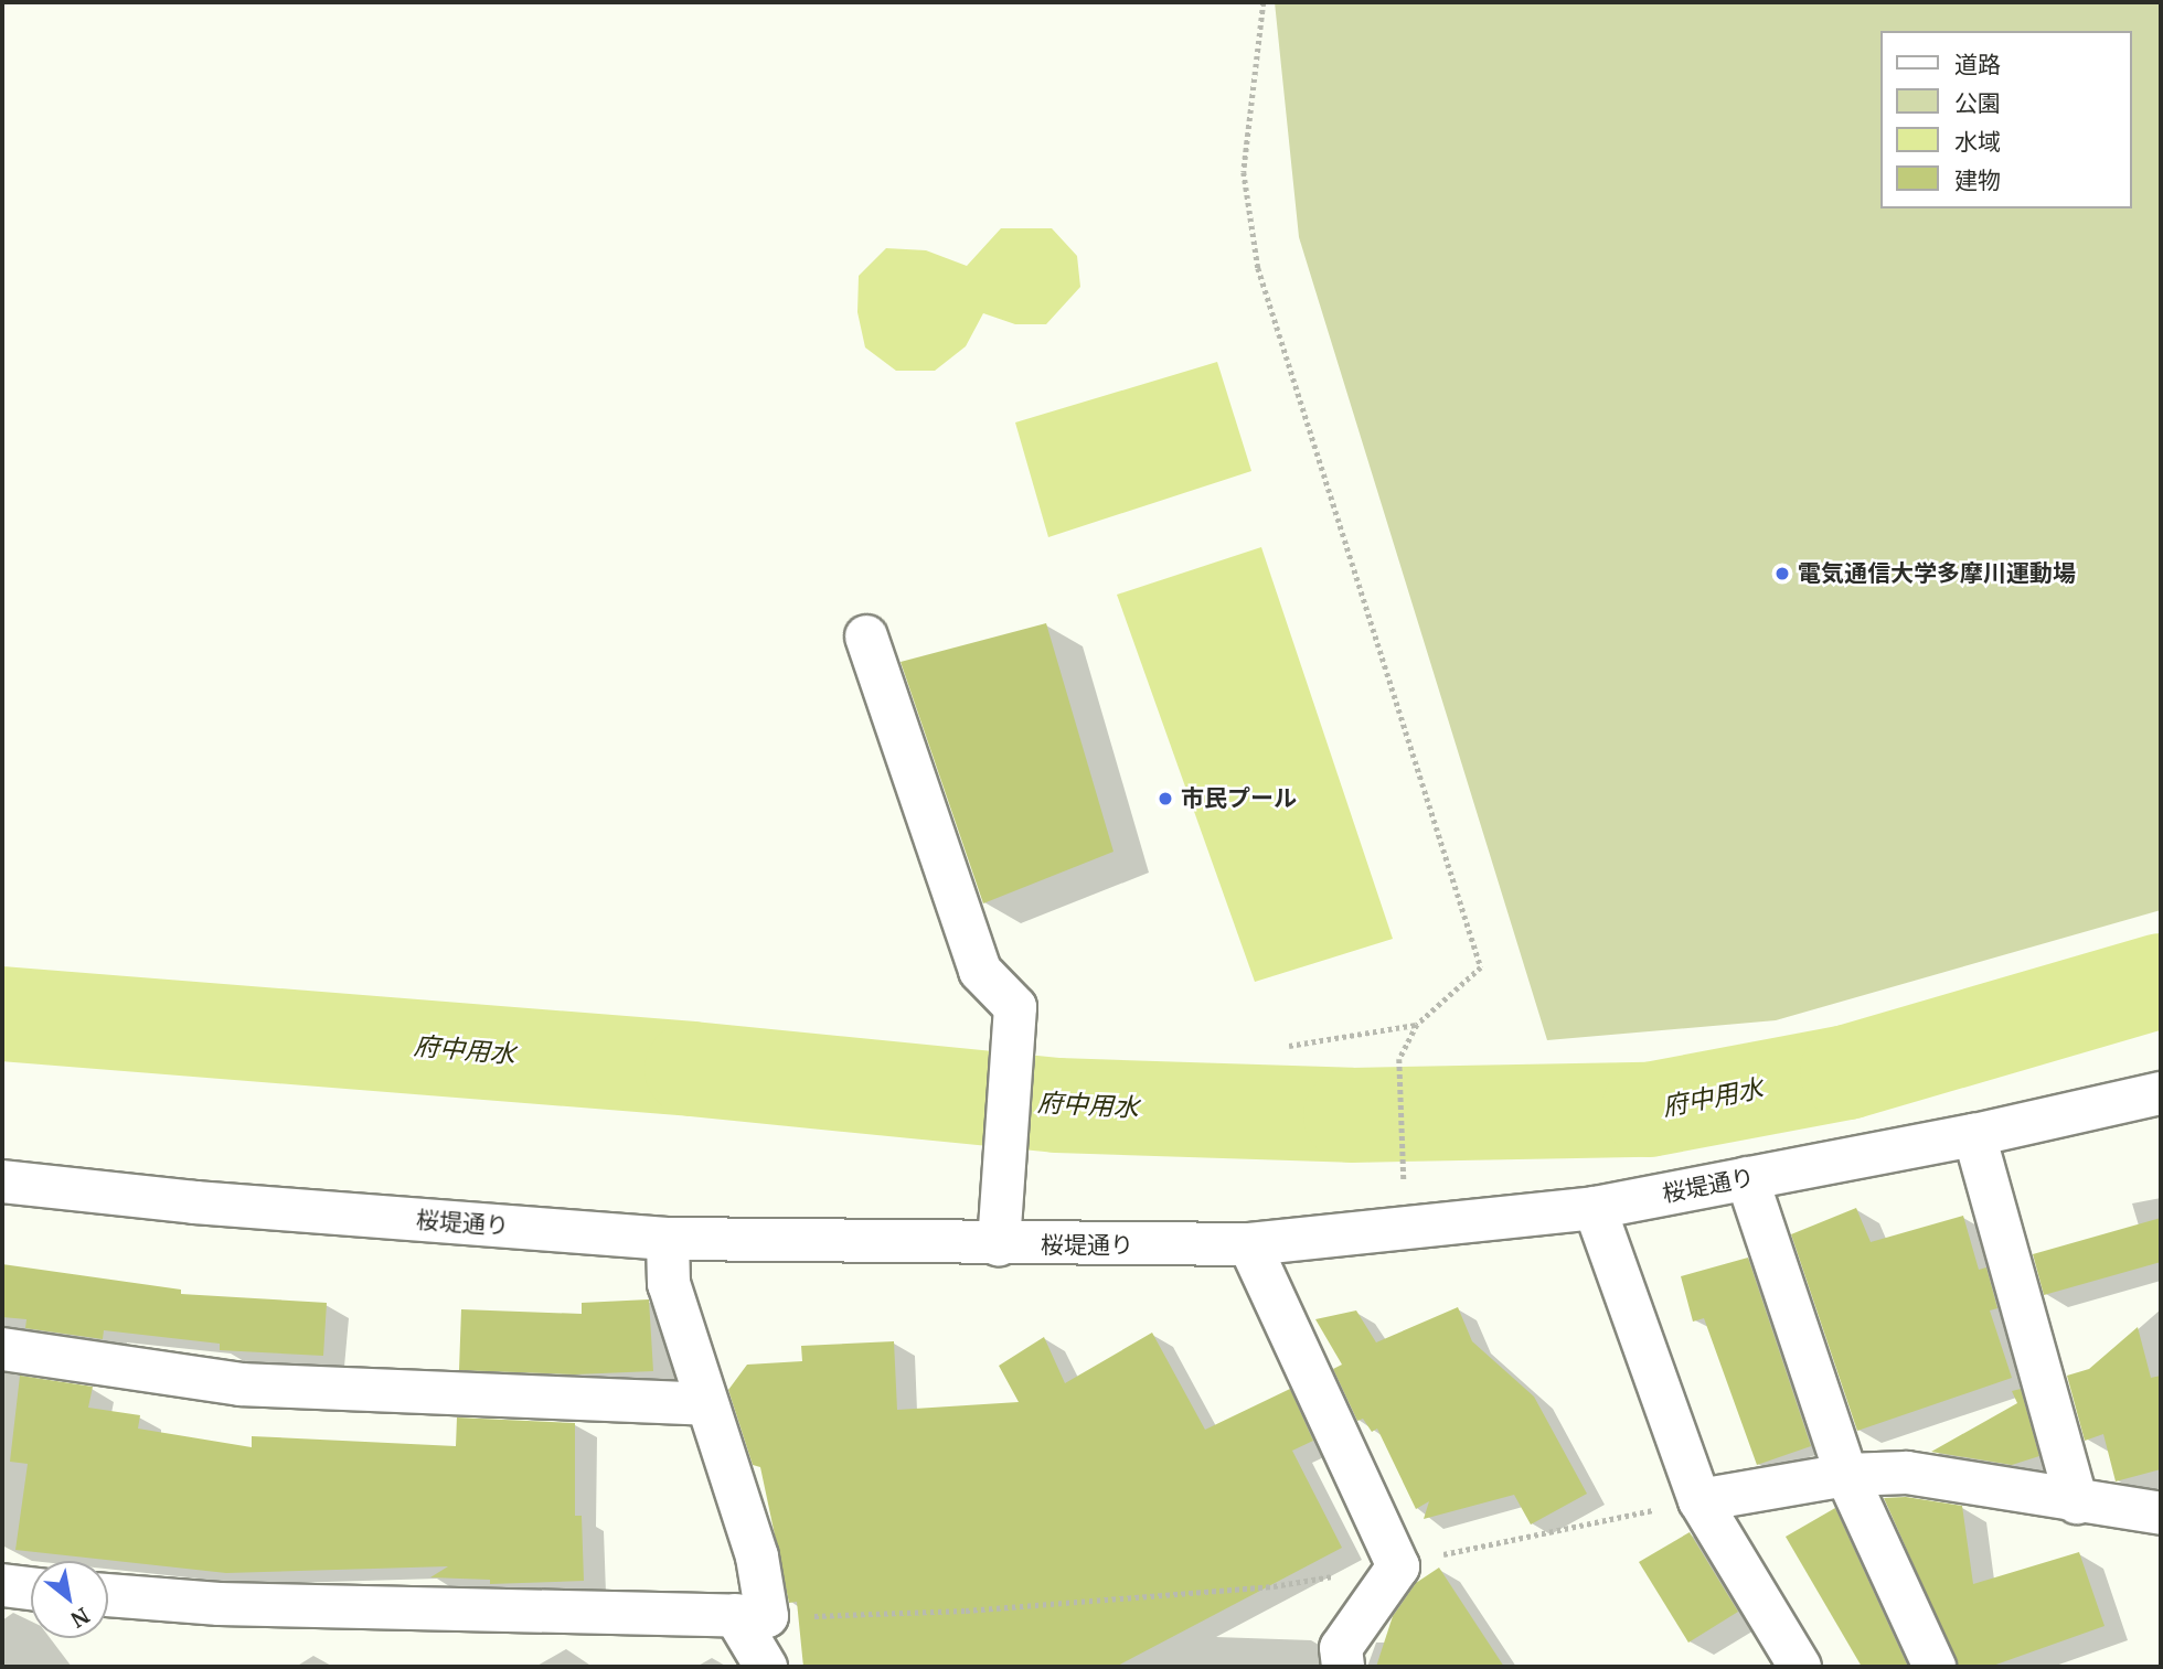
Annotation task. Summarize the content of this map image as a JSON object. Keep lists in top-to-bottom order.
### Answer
{
  "streets": {
    "street": ["桜堤通り"]
  },
  "water": ["府中用水"],
  "places": ["電気通信大学多摩川運動場", "市民プール"],
  "legend": [
    "道路",
    "公園",
    "水域",
    "建物"
  ],
  "north": "bottom right"
}
